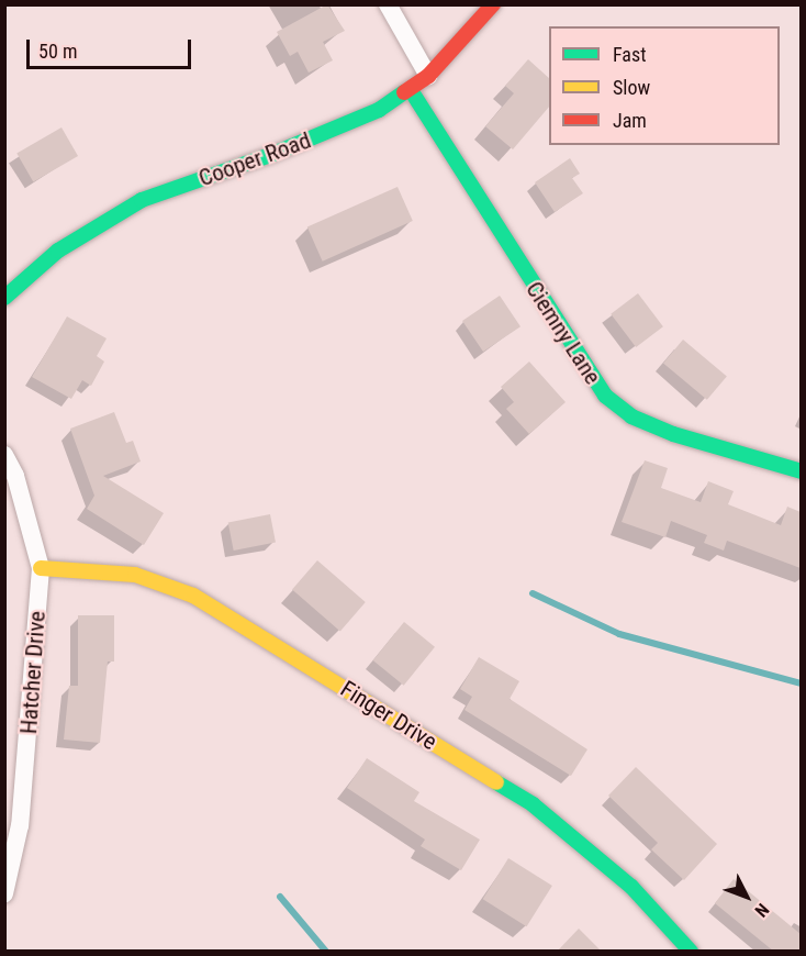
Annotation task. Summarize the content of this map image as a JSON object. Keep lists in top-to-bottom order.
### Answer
{
  "streets": {
    "street": [
      "Cooper Road",
      "Ciemny Lane",
      "Hatcher Drive",
      "Finger Drive"
    ]
  },
  "crossings": [
    ["Cooper Road", "Ciemny Lane"],
    ["Hatcher Drive", "Finger Drive"]
  ],
  "legend": ["Fast", "Slow", "Jam"],
  "scale_bar": "50 m",
  "north": "bottom right"
}
